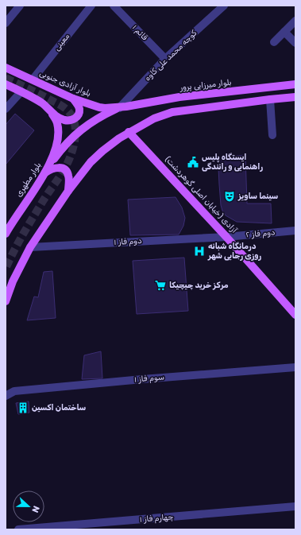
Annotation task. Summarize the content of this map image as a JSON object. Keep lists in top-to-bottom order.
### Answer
{
  "streets": {
    "main road": [
      "بلوار آزادی جنوبی",
      "بلوار میرزایی پرور",
      "بلوار مطهری",
      "آزادی (خیابان اصلی گوهردشت)"
    ],
    "street": [
      "قائم ۱",
      "معینی",
      "کوچه محمد علی کاوه",
      "دوم فاز ۲",
      "دوم فاز ۱",
      "سوم فاز ۱",
      "چهارم فاز ۱"
    ]
  },
  "crossings": [
    ["قائم ۱", "کوچه محمد علی کاوه"],
    ["معینی", "بلوار آزادی جنوبی"],
    ["کوچه محمد علی کاوه", "بلوار آزادی جنوبی"],
    ["کوچه محمد علی کاوه", "بلوار میرزایی پرور"],
    ["بلوار آزادی جنوبی", "بلوار میرزایی پرور"],
    ["آزادی (خیابان اصلی گوهردشت)", "دوم فاز ۲"],
    ["آزادی (خیابان اصلی گوهردشت)", "دوم فاز ۱"],
    ["دوم فاز ۲", "دوم فاز ۱"]
  ],
  "places": {
    "public building": ["ایستگاه پلیس راهنمایی و رانندگی"],
    "theatre": ["سینما ساویز"],
    "hospital": ["درمانگاه شبانه روزی رجایی شهر"],
    "supermarket": ["مرکز خرید چیچیکا"],
    "building": ["ساختمان اکسین"]
  },
  "north": "right"
}
